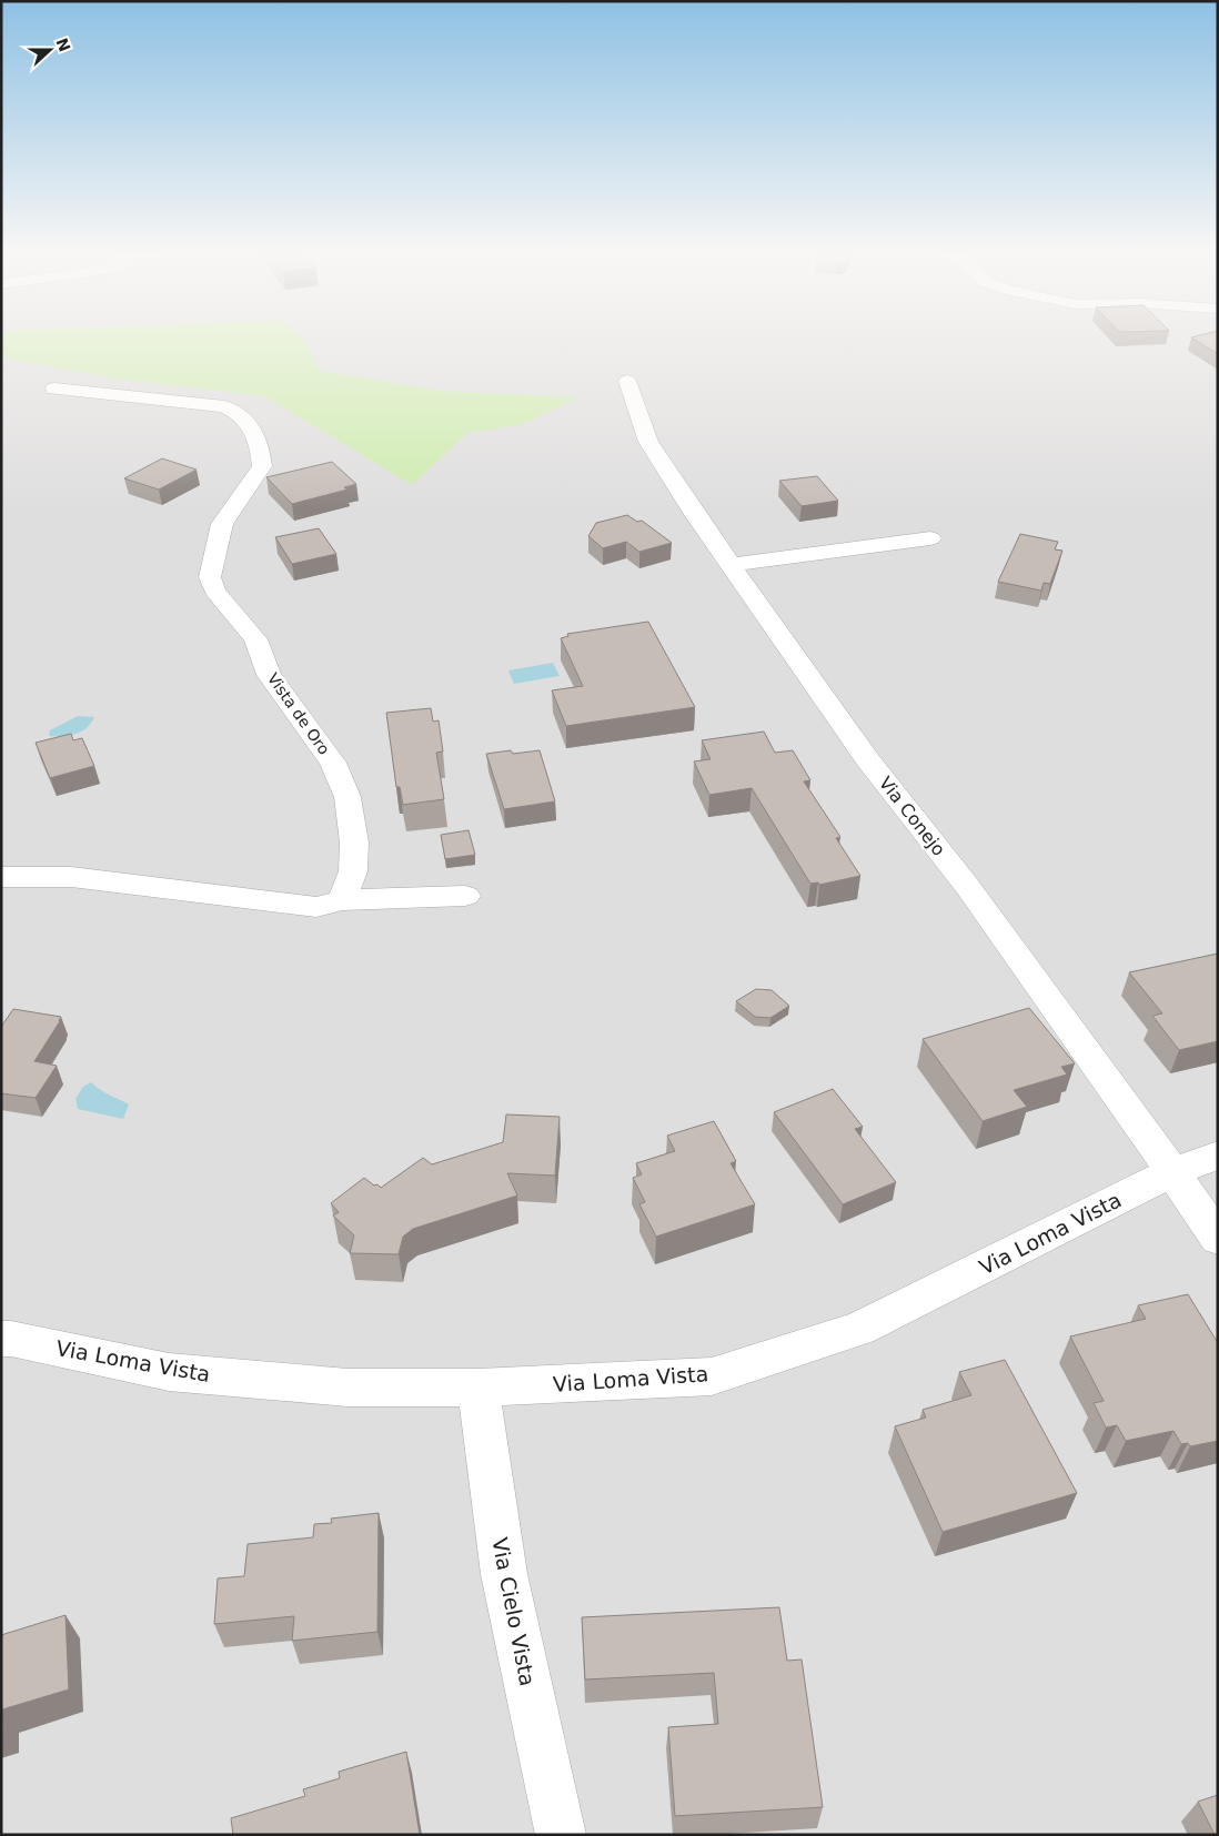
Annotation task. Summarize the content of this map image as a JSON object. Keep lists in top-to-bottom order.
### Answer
{
  "streets": {
    "street": [
      "Vista de Oro",
      "Via Conejo",
      "Via Loma Vista",
      "Via Cielo Vista"
    ]
  },
  "crossings": [
    ["Via Conejo", "Via Loma Vista"],
    ["Via Loma Vista", "Via Cielo Vista"]
  ],
  "north": "right"
}
